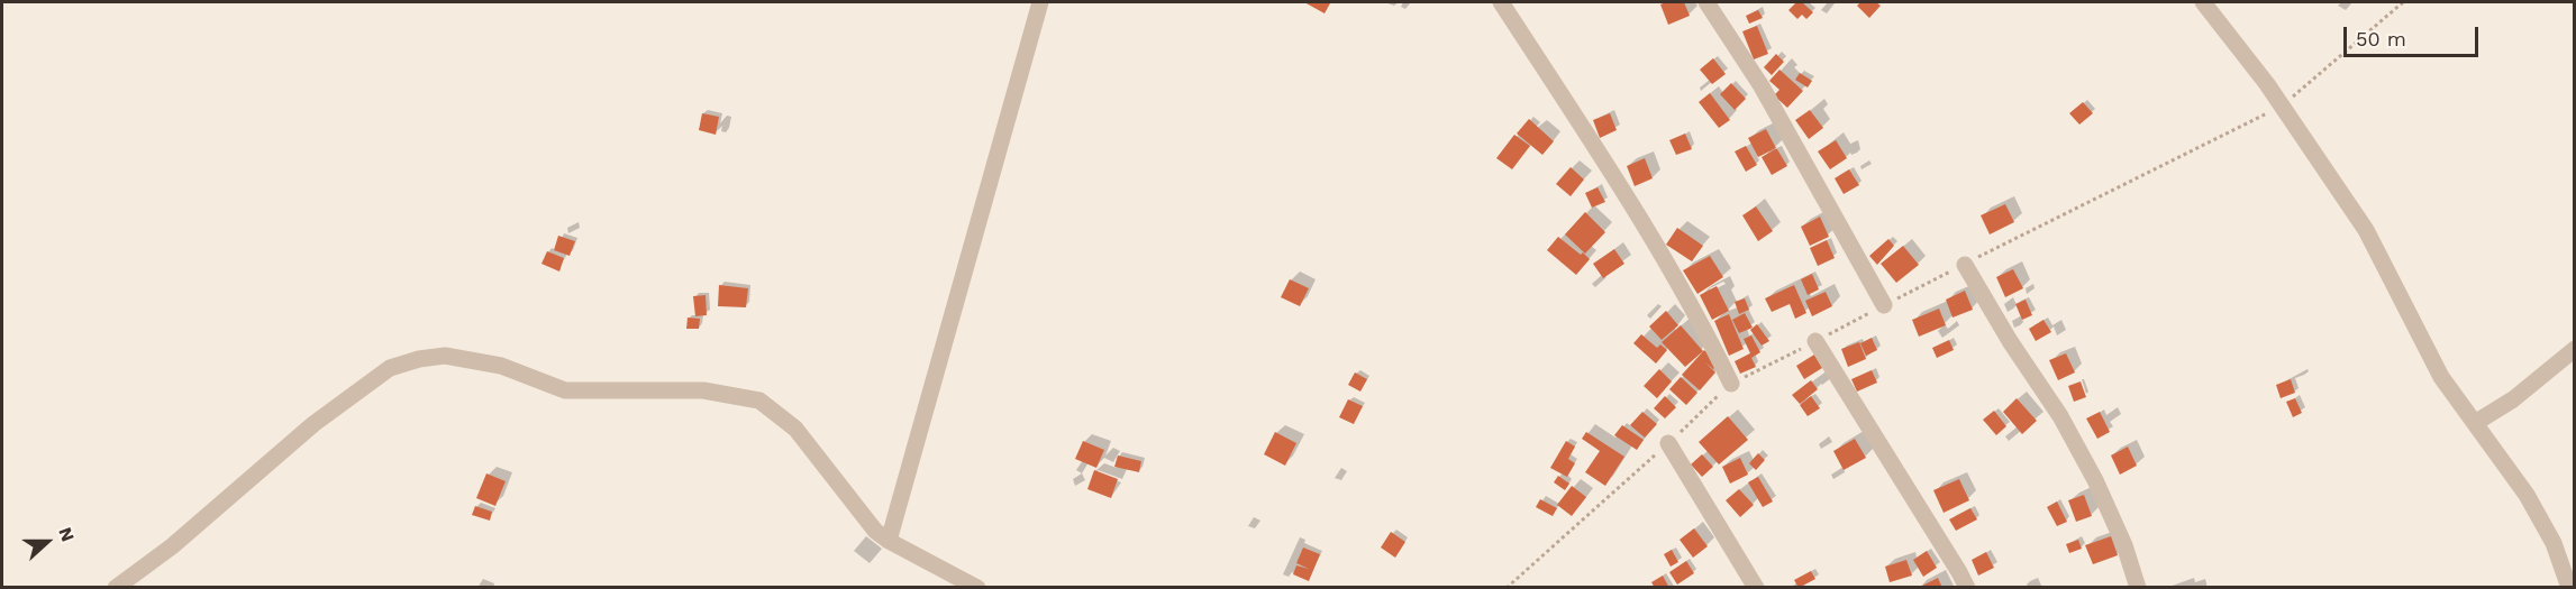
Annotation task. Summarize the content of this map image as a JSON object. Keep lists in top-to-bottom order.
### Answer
{
  "scale_bar": "50 m",
  "north": "right"
}
